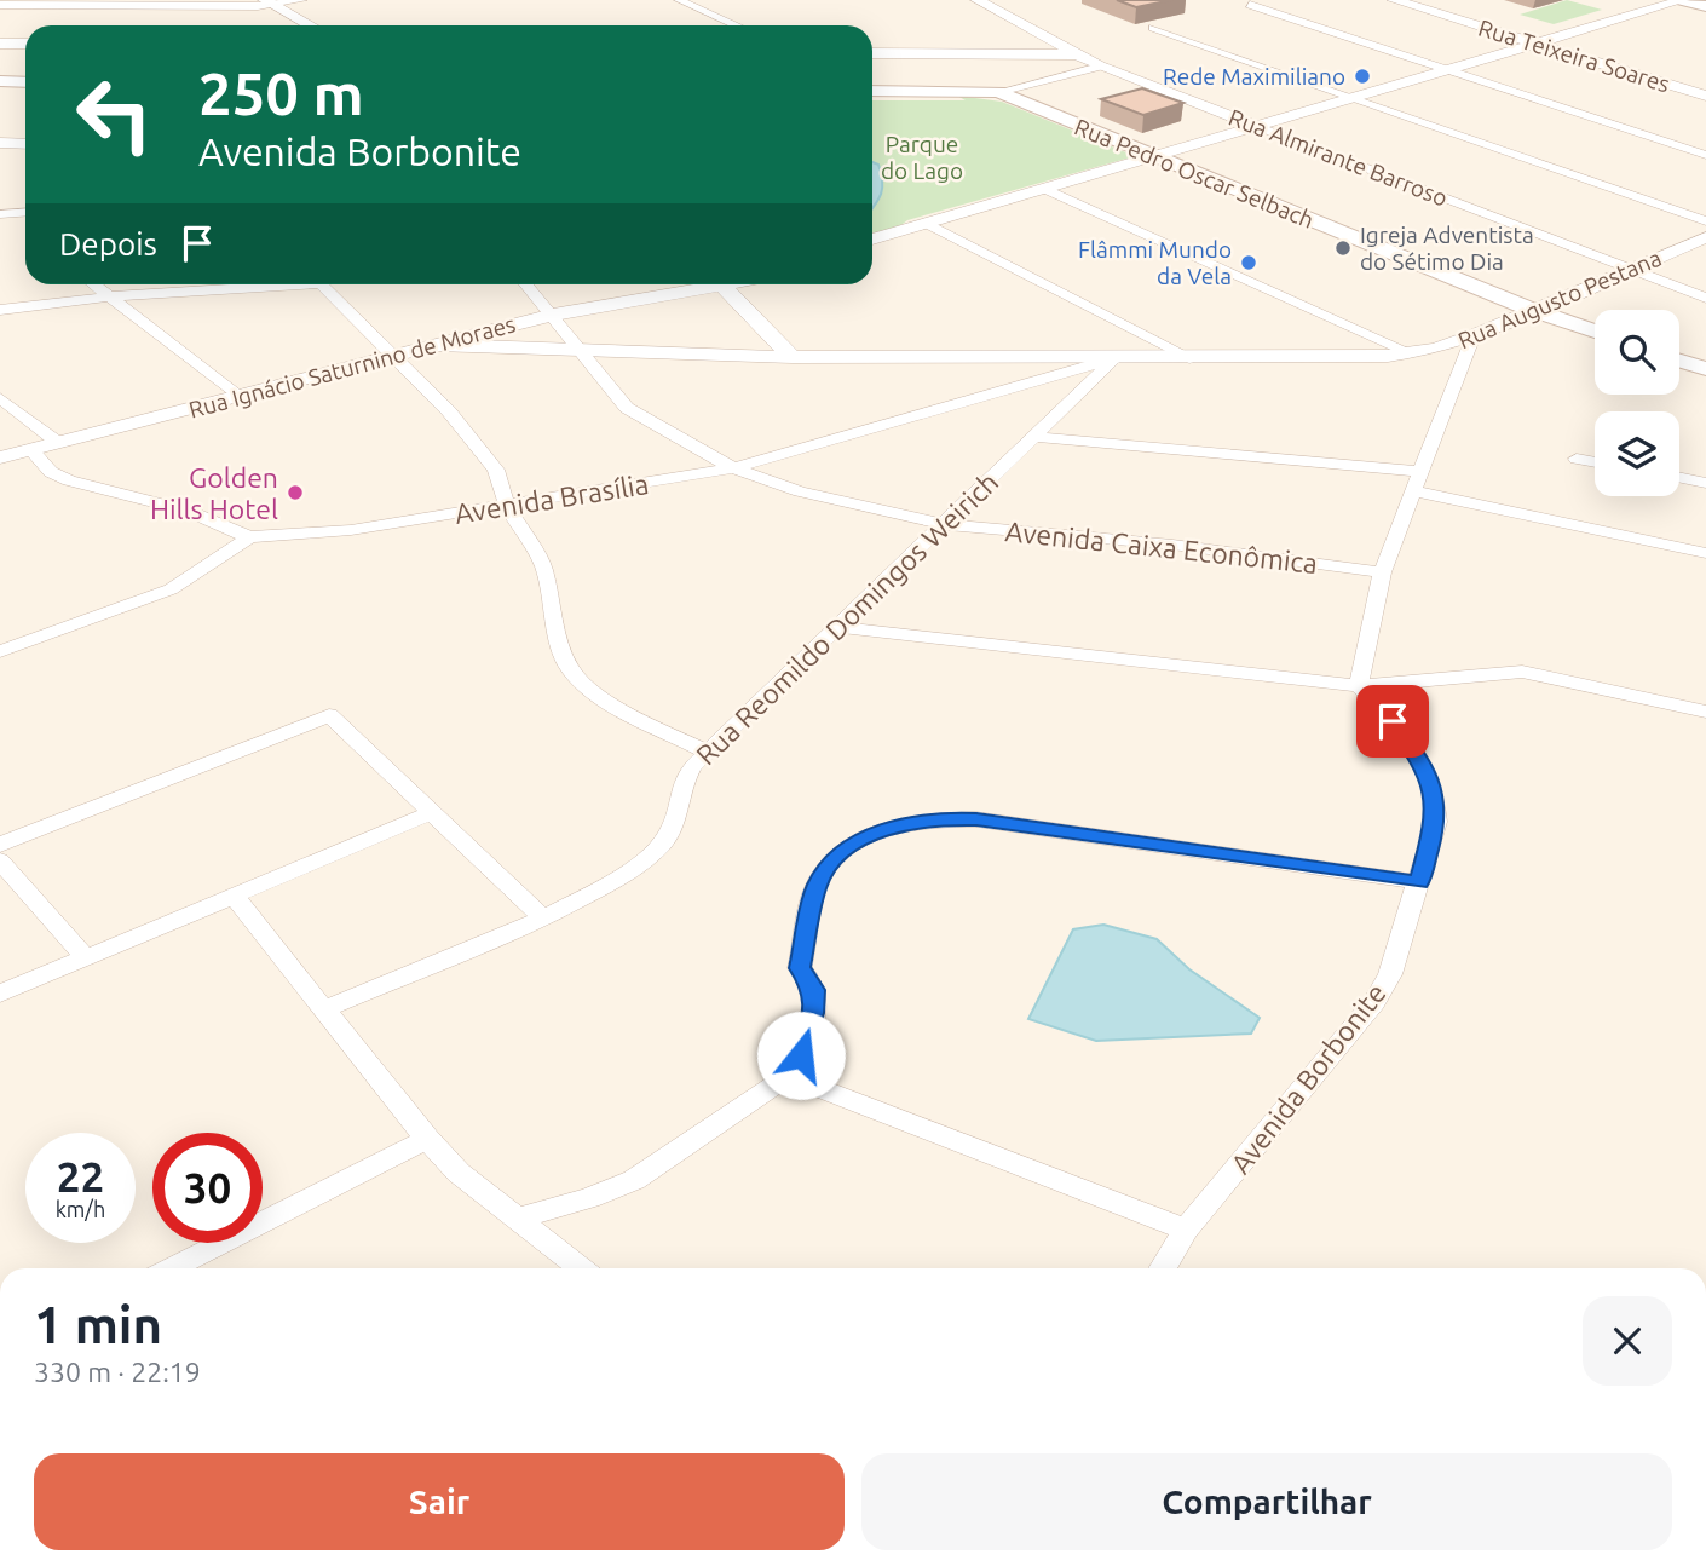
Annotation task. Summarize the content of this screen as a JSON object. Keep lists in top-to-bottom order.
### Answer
{
  "streets": {
    "main road": ["Rua Pedro Oscar Selbach"],
    "street": [
      "Rua Teixeira Soares",
      "Rua Almirante Barroso",
      "Rua Augusto Pestana",
      "Rua Ignácio Saturnino de Moraes",
      "Avenida Brasília",
      "Avenida Caixa Econômica",
      "Rua Reomildo Domingos Weirich",
      "Avenida Borbonite"
    ]
  },
  "crossings": [
    ["Rua Almirante Barroso", "Rua Augusto Pestana"],
    ["Rua Pedro Oscar Selbach", "Rua Augusto Pestana"],
    ["Rua Augusto Pestana", "Rua Ignácio Saturnino de Moraes"],
    ["Rua Augusto Pestana", "Avenida Brasília"],
    ["Rua Augusto Pestana", "Avenida Caixa Econômica"],
    ["Rua Augusto Pestana", "Rua Reomildo Domingos Weirich"],
    ["Rua Ignácio Saturnino de Moraes", "Avenida Caixa Econômica"],
    ["Avenida Brasília", "Avenida Caixa Econômica"],
    ["Avenida Brasília", "Rua Reomildo Domingos Weirich"],
    ["Avenida Caixa Econômica", "Rua Reomildo Domingos Weirich"]
  ],
  "parks": ["Parque do Lago"],
  "places": [
    "Rede Maximiliano",
    "Igreja Adventista do Sétimo Dia",
    "Flâmmi Mundo da Vela",
    "Golden Hills Hotel"
  ],
  "page": {
    "turn": ["250 m", "Avenida Borbonite"],
    "then": "Depois",
    "speed": "22 km/h",
    "limit": "30",
    "heading": ["1 min", "330 m · 22:19"],
    "buttons": ["Sair", "Compartilhar"]
  }
}
